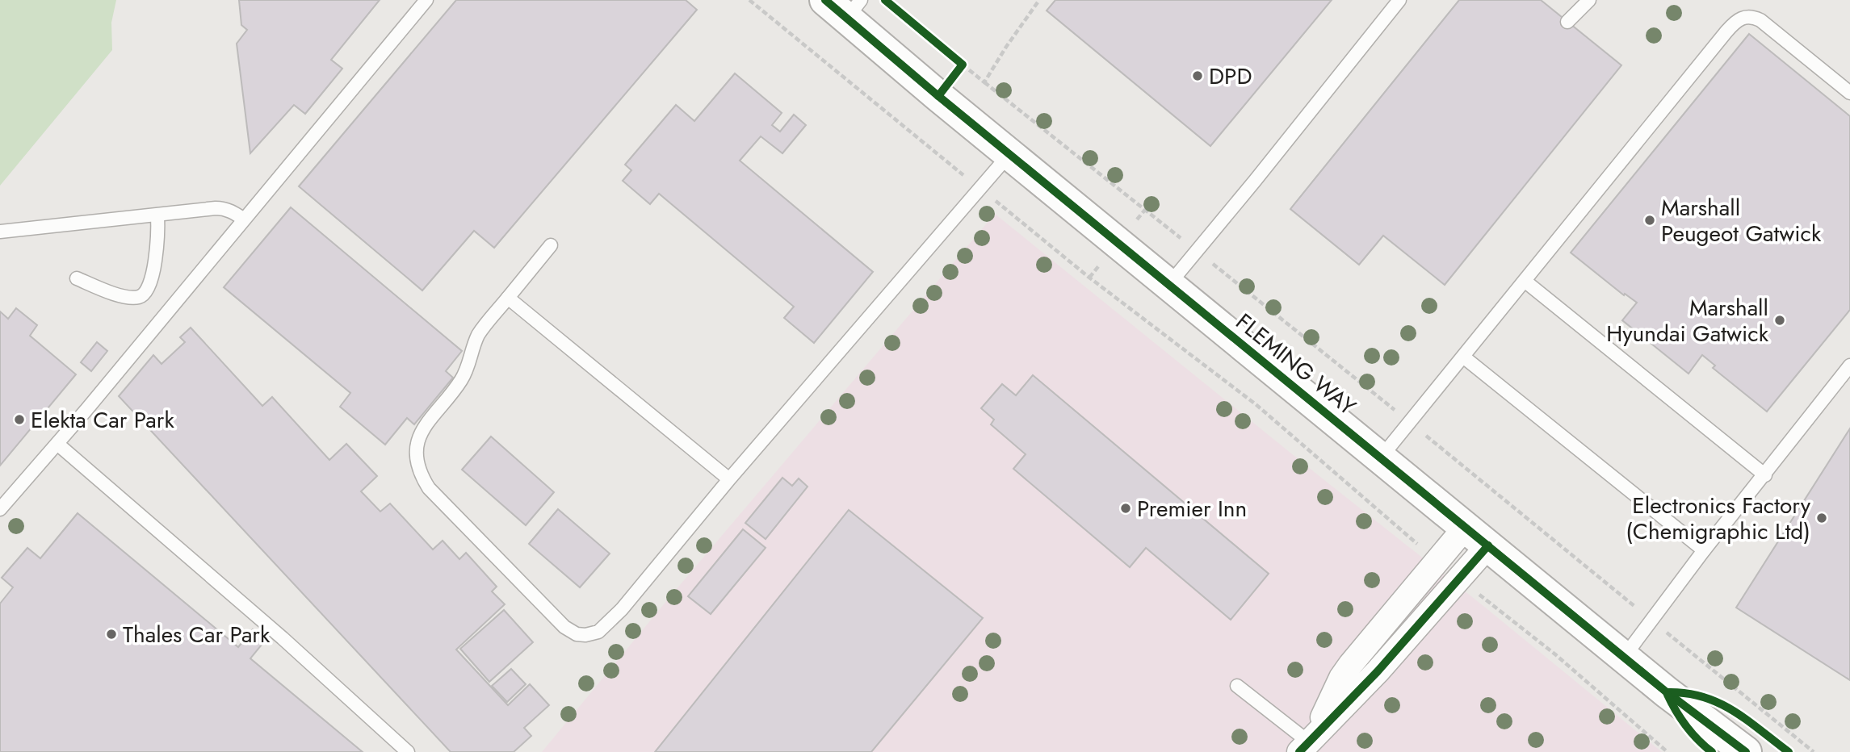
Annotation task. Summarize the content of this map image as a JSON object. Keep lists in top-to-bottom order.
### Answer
{
  "streets": {
    "street": ["FLEMING WAY"]
  },
  "places": [
    "DPD",
    "Marshall Peugeot Gatwick",
    "Marshall Hyundai Gatwick",
    "Elekta Car Park",
    "Premier Inn",
    "Electronics Factory (Chemigraphic Ltd)",
    "Thales Car Park"
  ]
}
